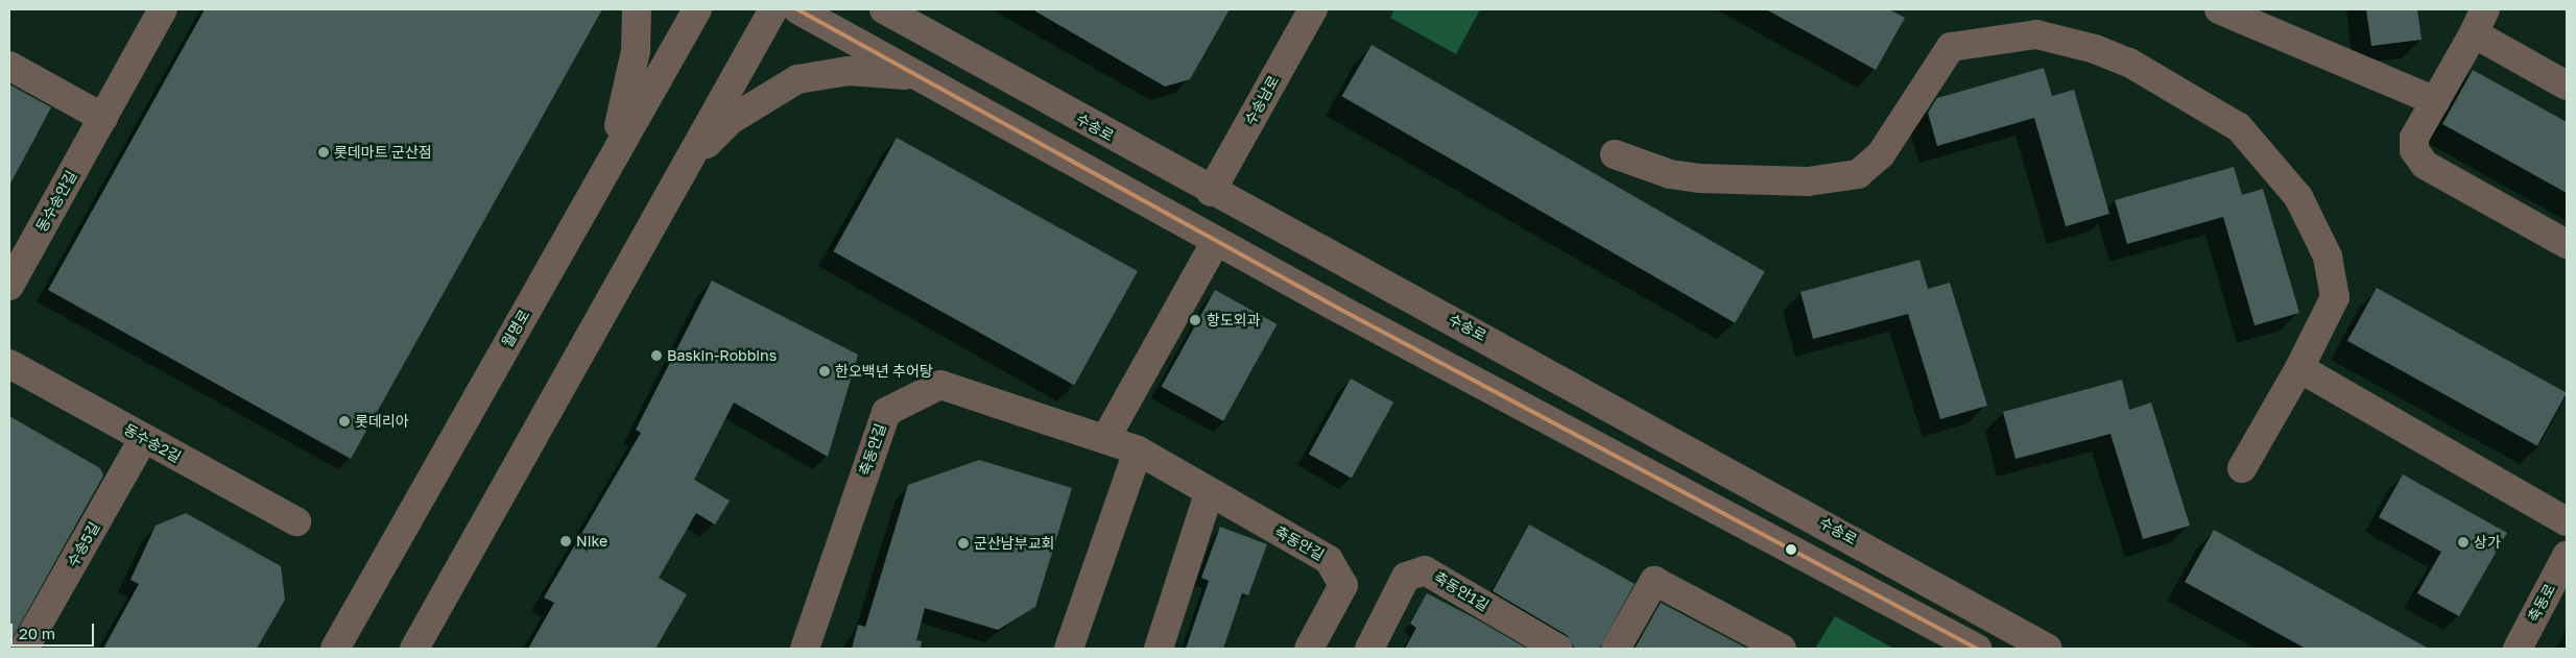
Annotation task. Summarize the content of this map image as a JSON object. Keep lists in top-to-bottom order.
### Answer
{
  "streets": {
    "street": [
      "수송남로",
      "수송로",
      "동수송안길",
      "월명로",
      "동수송2길",
      "축동안길",
      "수송5길",
      "축동안1길",
      "축동로"
    ]
  },
  "crossings": [
    ["수송남로", "수송로"],
    ["동수송2길", "수송5길"]
  ],
  "places": [
    "롯데마트 군산점",
    "항도외과",
    "Baskin-Robbins",
    "한오백년 추어탕",
    "롯데리아",
    "Nike",
    "상가",
    "군산남부교회"
  ],
  "scale_bar": "20 m"
}
